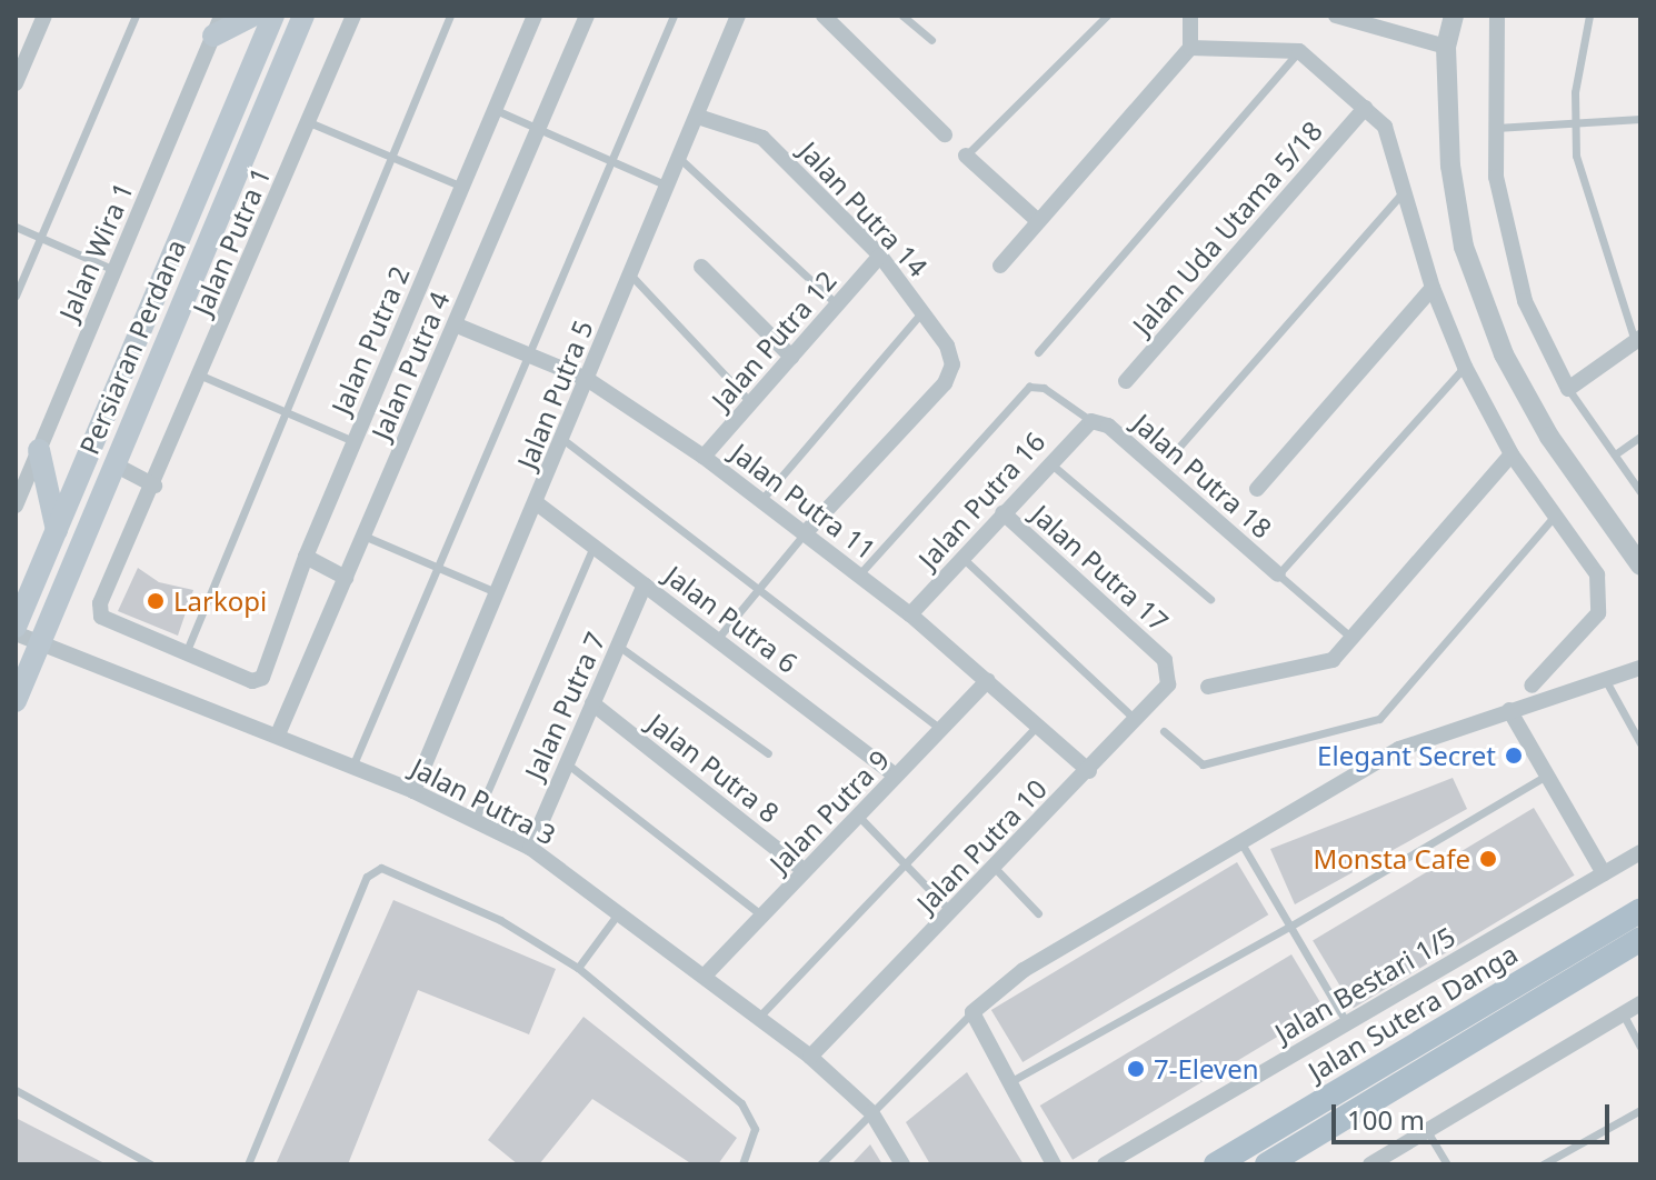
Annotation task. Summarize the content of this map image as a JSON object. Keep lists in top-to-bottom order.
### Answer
{
  "streets": {
    "main road": ["Persiaran Perdana", "Jalan Sutera Danga"],
    "street": [
      "Jalan Putra 14",
      "Jalan Uda Utama 5/18",
      "Jalan Putra 1",
      "Jalan Wira 1",
      "Jalan Putra 2",
      "Jalan Putra 12",
      "Jalan Putra 4",
      "Jalan Putra 5",
      "Jalan Putra 18",
      "Jalan Putra 16",
      "Jalan Putra 11",
      "Jalan Putra 17",
      "Jalan Putra 6",
      "Jalan Putra 7",
      "Jalan Putra 8",
      "Jalan Putra 3",
      "Jalan Putra 9",
      "Jalan Putra 10",
      "Jalan Bestari 1/5"
    ]
  },
  "crossings": [
    ["Jalan Putra 14", "Jalan Putra 12"],
    ["Jalan Putra 14", "Jalan Putra 5"],
    ["Jalan Putra 14", "Jalan Putra 11"],
    ["Jalan Putra 1", "Jalan Putra 2"],
    ["Jalan Putra 12", "Jalan Putra 11"],
    ["Persiaran Perdana", "Jalan Putra 3"],
    ["Jalan Putra 4", "Jalan Putra 11"],
    ["Jalan Putra 4", "Jalan Putra 3"],
    ["Jalan Putra 5", "Jalan Putra 11"],
    ["Jalan Putra 5", "Jalan Putra 6"],
    ["Jalan Putra 5", "Jalan Putra 3"],
    ["Jalan Putra 18", "Jalan Putra 16"],
    ["Jalan Putra 16", "Jalan Putra 11"],
    ["Jalan Putra 16", "Jalan Putra 17"],
    ["Jalan Putra 11", "Jalan Putra 9"],
    ["Jalan Putra 11", "Jalan Putra 10"],
    ["Jalan Putra 17", "Jalan Putra 10"],
    ["Jalan Putra 6", "Jalan Putra 7"],
    ["Jalan Putra 6", "Jalan Putra 9"],
    ["Jalan Putra 7", "Jalan Putra 8"],
    ["Jalan Putra 7", "Jalan Putra 3"],
    ["Jalan Putra 8", "Jalan Putra 9"],
    ["Jalan Putra 3", "Jalan Putra 9"],
    ["Jalan Putra 3", "Jalan Putra 10"]
  ],
  "places": [
    "Larkopi",
    "Elegant Secret",
    "Monsta Cafe",
    "7-Eleven"
  ],
  "scale_bar": "100 m"
}
